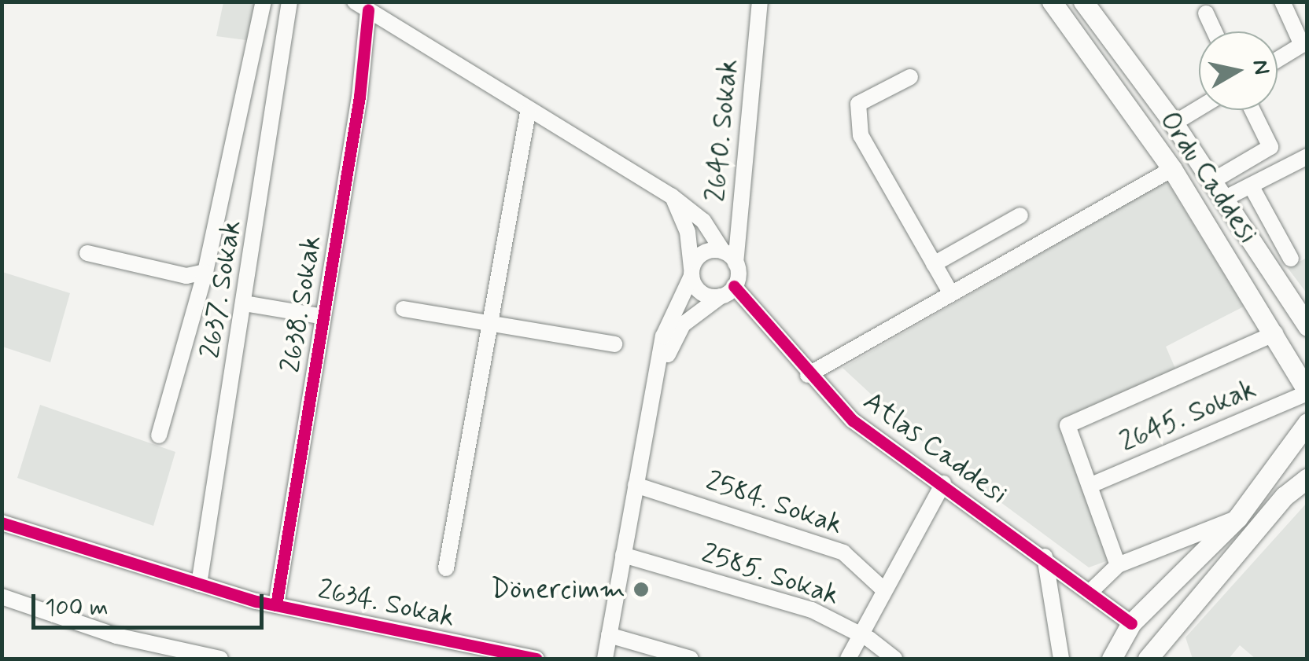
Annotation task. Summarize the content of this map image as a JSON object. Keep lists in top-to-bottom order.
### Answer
{
  "streets": {
    "main road": ["Ordu Caddesi"],
    "street": [
      "2640. Sokak",
      "2637. Sokak",
      "2638. Sokak",
      "2645. Sokak",
      "Atlas Caddesi",
      "2584. Sokak",
      "2585. Sokak",
      "2634. Sokak"
    ]
  },
  "crossings": [
    ["2640. Sokak", "Atlas Caddesi"],
    ["Ordu Caddesi", "2645. Sokak"],
    ["2637. Sokak", "2634. Sokak"],
    ["2638. Sokak", "2634. Sokak"]
  ],
  "places": ["Dönercimm"],
  "scale_bar": "100 m",
  "north": "right"
}
